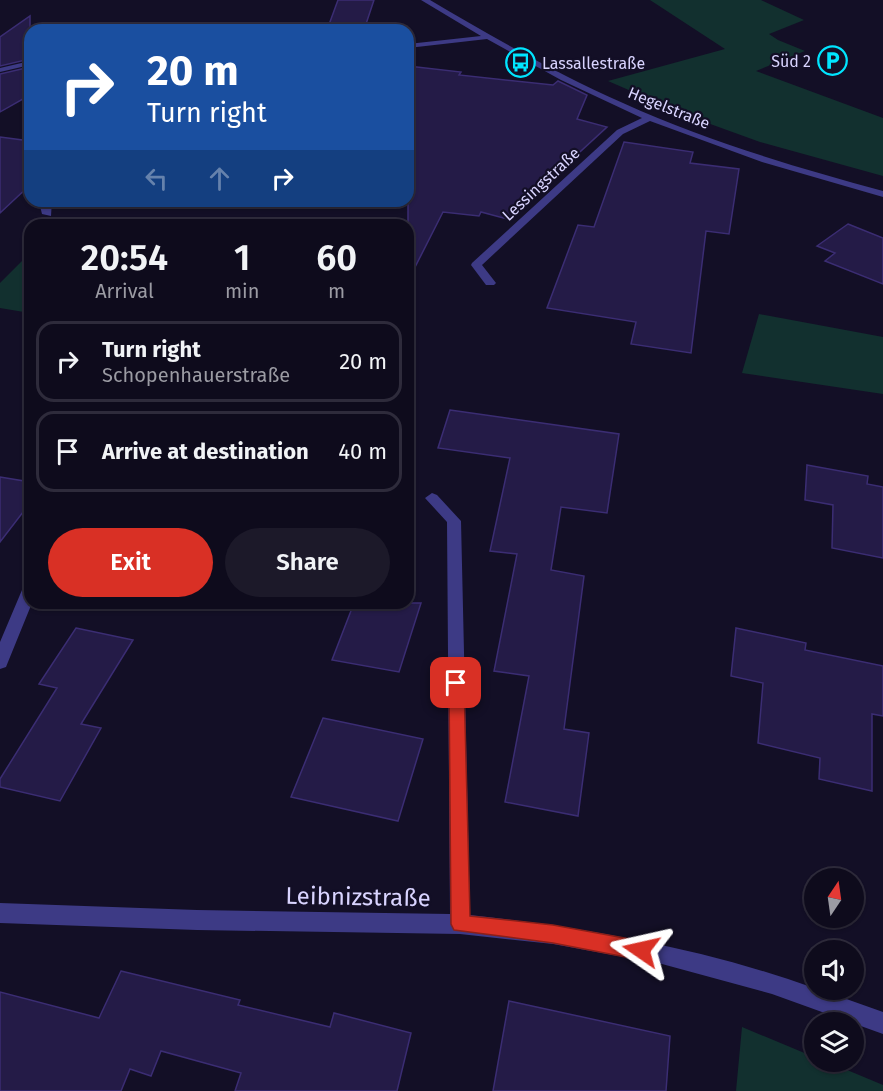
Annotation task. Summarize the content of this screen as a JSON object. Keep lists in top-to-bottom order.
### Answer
{
  "streets": {
    "street": ["Hegelstraße", "Lessingstraße", "Leibnizstraße"]
  },
  "crossings": [
    ["Hegelstraße", "Lessingstraße"]
  ],
  "places": {
    "parking": ["Süd 2"],
    "bus stop": ["Lassallestraße"]
  },
  "north": "top",
  "page": {
    "turn": ["20 m", "Turn right"],
    "eta": [
      "20:54",
      "Arrival",
      "1",
      "min",
      "60",
      "m"
    ],
    "list": [
      {
        "name": "Turn right",
        "note": "Schopenhauerstraße",
        "value": "20 m"
      },
      {
        "name": "Arrive at destination",
        "value": "40 m"
      }
    ],
    "buttons": ["Exit", "Share"]
  }
}
